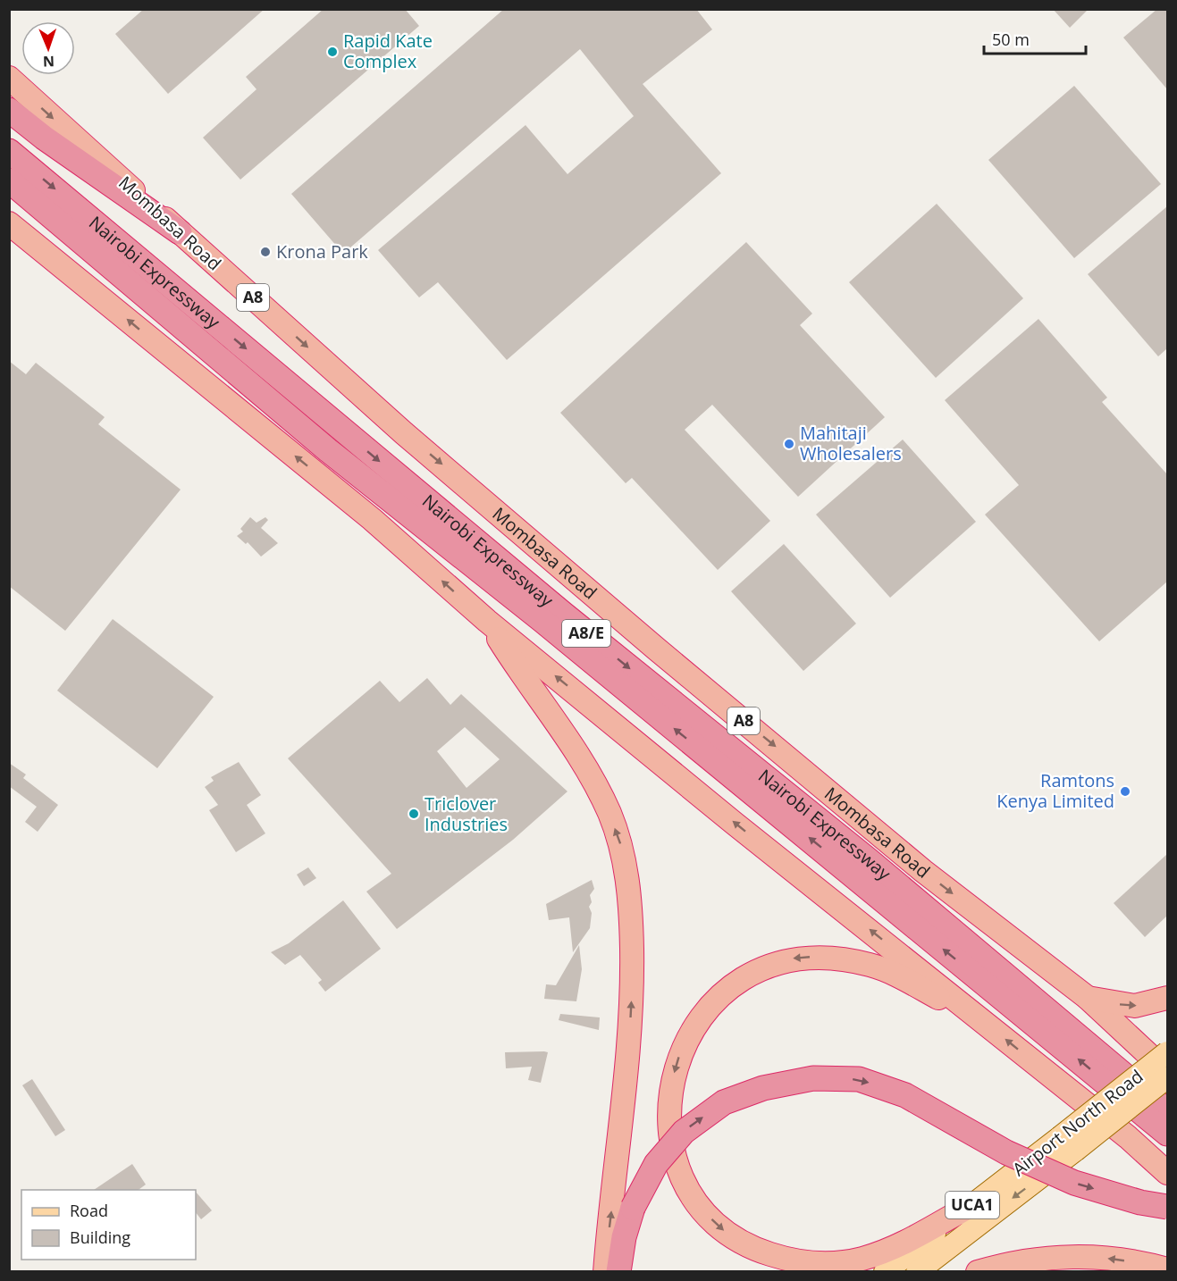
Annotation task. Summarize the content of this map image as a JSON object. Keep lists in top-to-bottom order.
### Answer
{
  "streets": {
    "highway": [
      "Mombasa Road",
      "Nairobi Expressway",
      "A8",
      "A8/E"
    ],
    "main road": ["Airport North Road", "UCA1"]
  },
  "places": [
    "Rapid Kate Complex",
    "Krona Park",
    "Mahitaji Wholesalers",
    "Ramtons Kenya Limited",
    "Triclover Industries"
  ],
  "legend": ["Road", "Building"],
  "scale_bar": "50 m",
  "north": "bottom"
}
